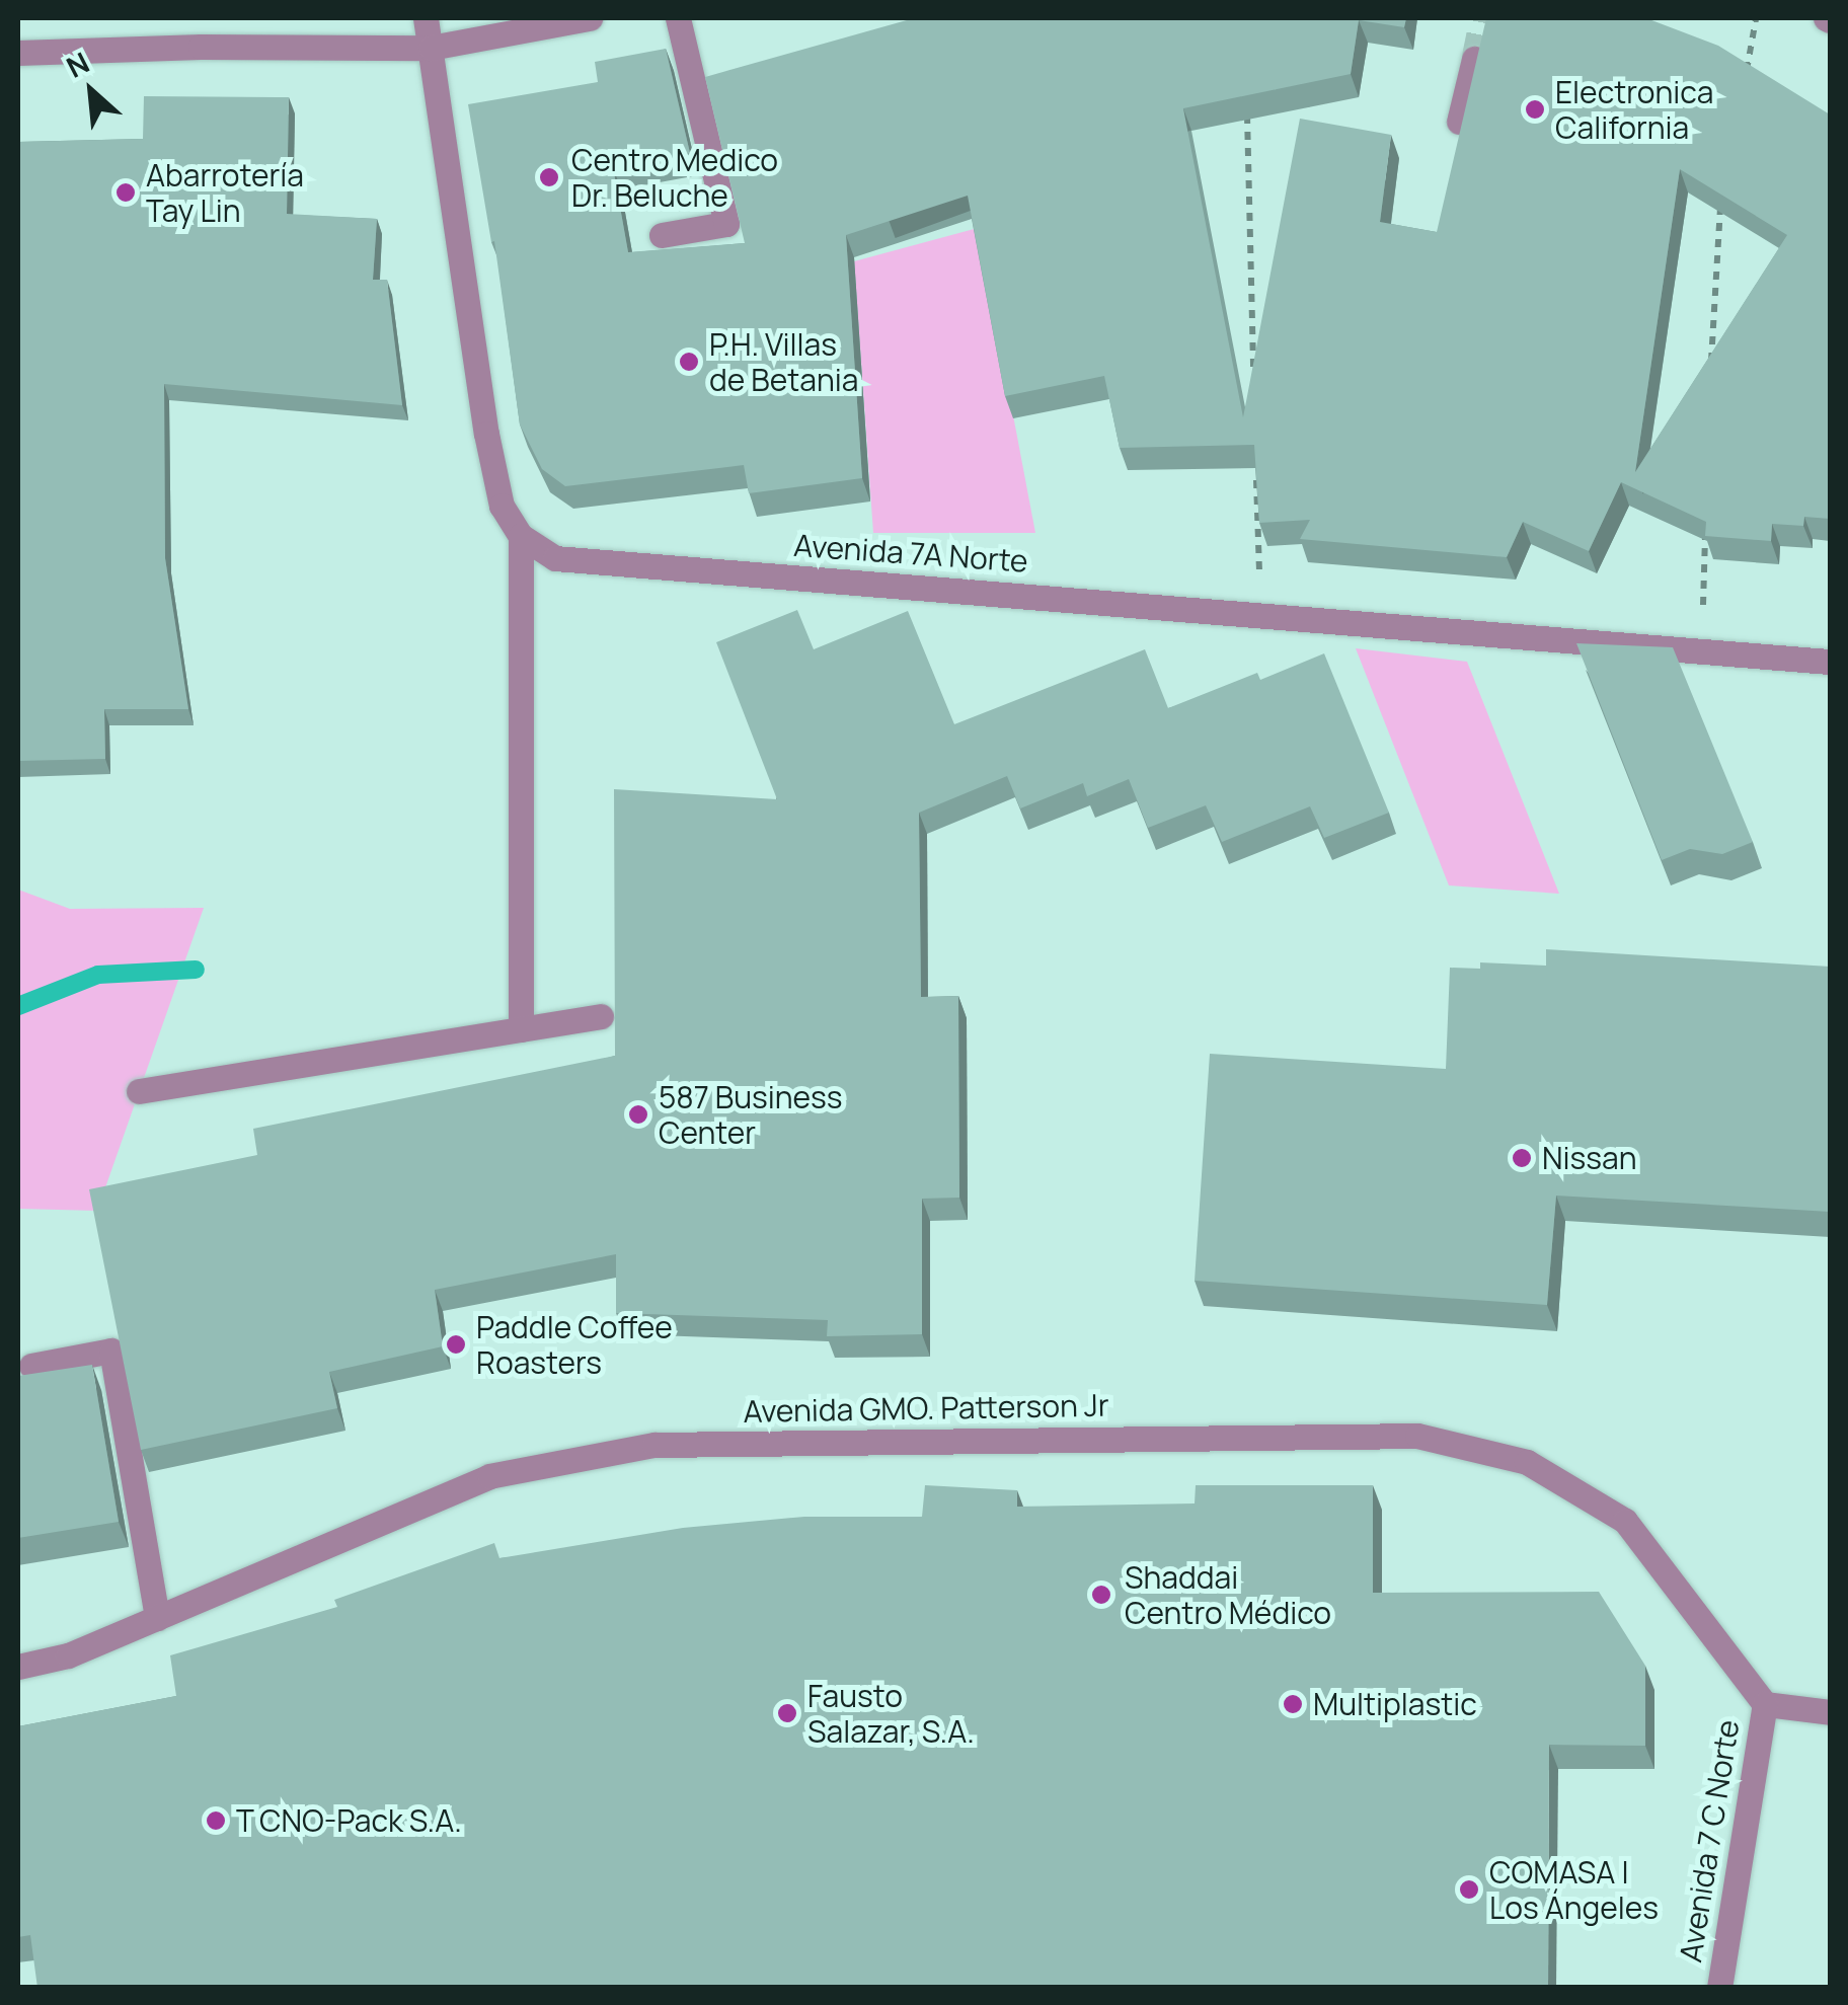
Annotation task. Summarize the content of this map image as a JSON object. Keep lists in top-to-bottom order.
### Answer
{
  "streets": {
    "street": ["Avenida 7A Norte", "Avenida GMO. Patterson Jr", "Avenida 7 C Norte"]
  },
  "crossings": [
    ["Avenida GMO. Patterson Jr", "Avenida 7 C Norte"]
  ],
  "places": [
    "Electronica California",
    "Centro Medico Dr. Beluche",
    "Abarrotería Tay Lin",
    "P.H. Villas de Betania",
    "587 Business Center",
    "Nissan",
    "Paddle Coffee Roasters",
    "Shaddai Centro Médico",
    "Multiplastic",
    "Fausto Salazar, S.A.",
    "T CNO-Pack S.A.",
    "COMASA | Los Ángeles"
  ],
  "north": "top left"
}
